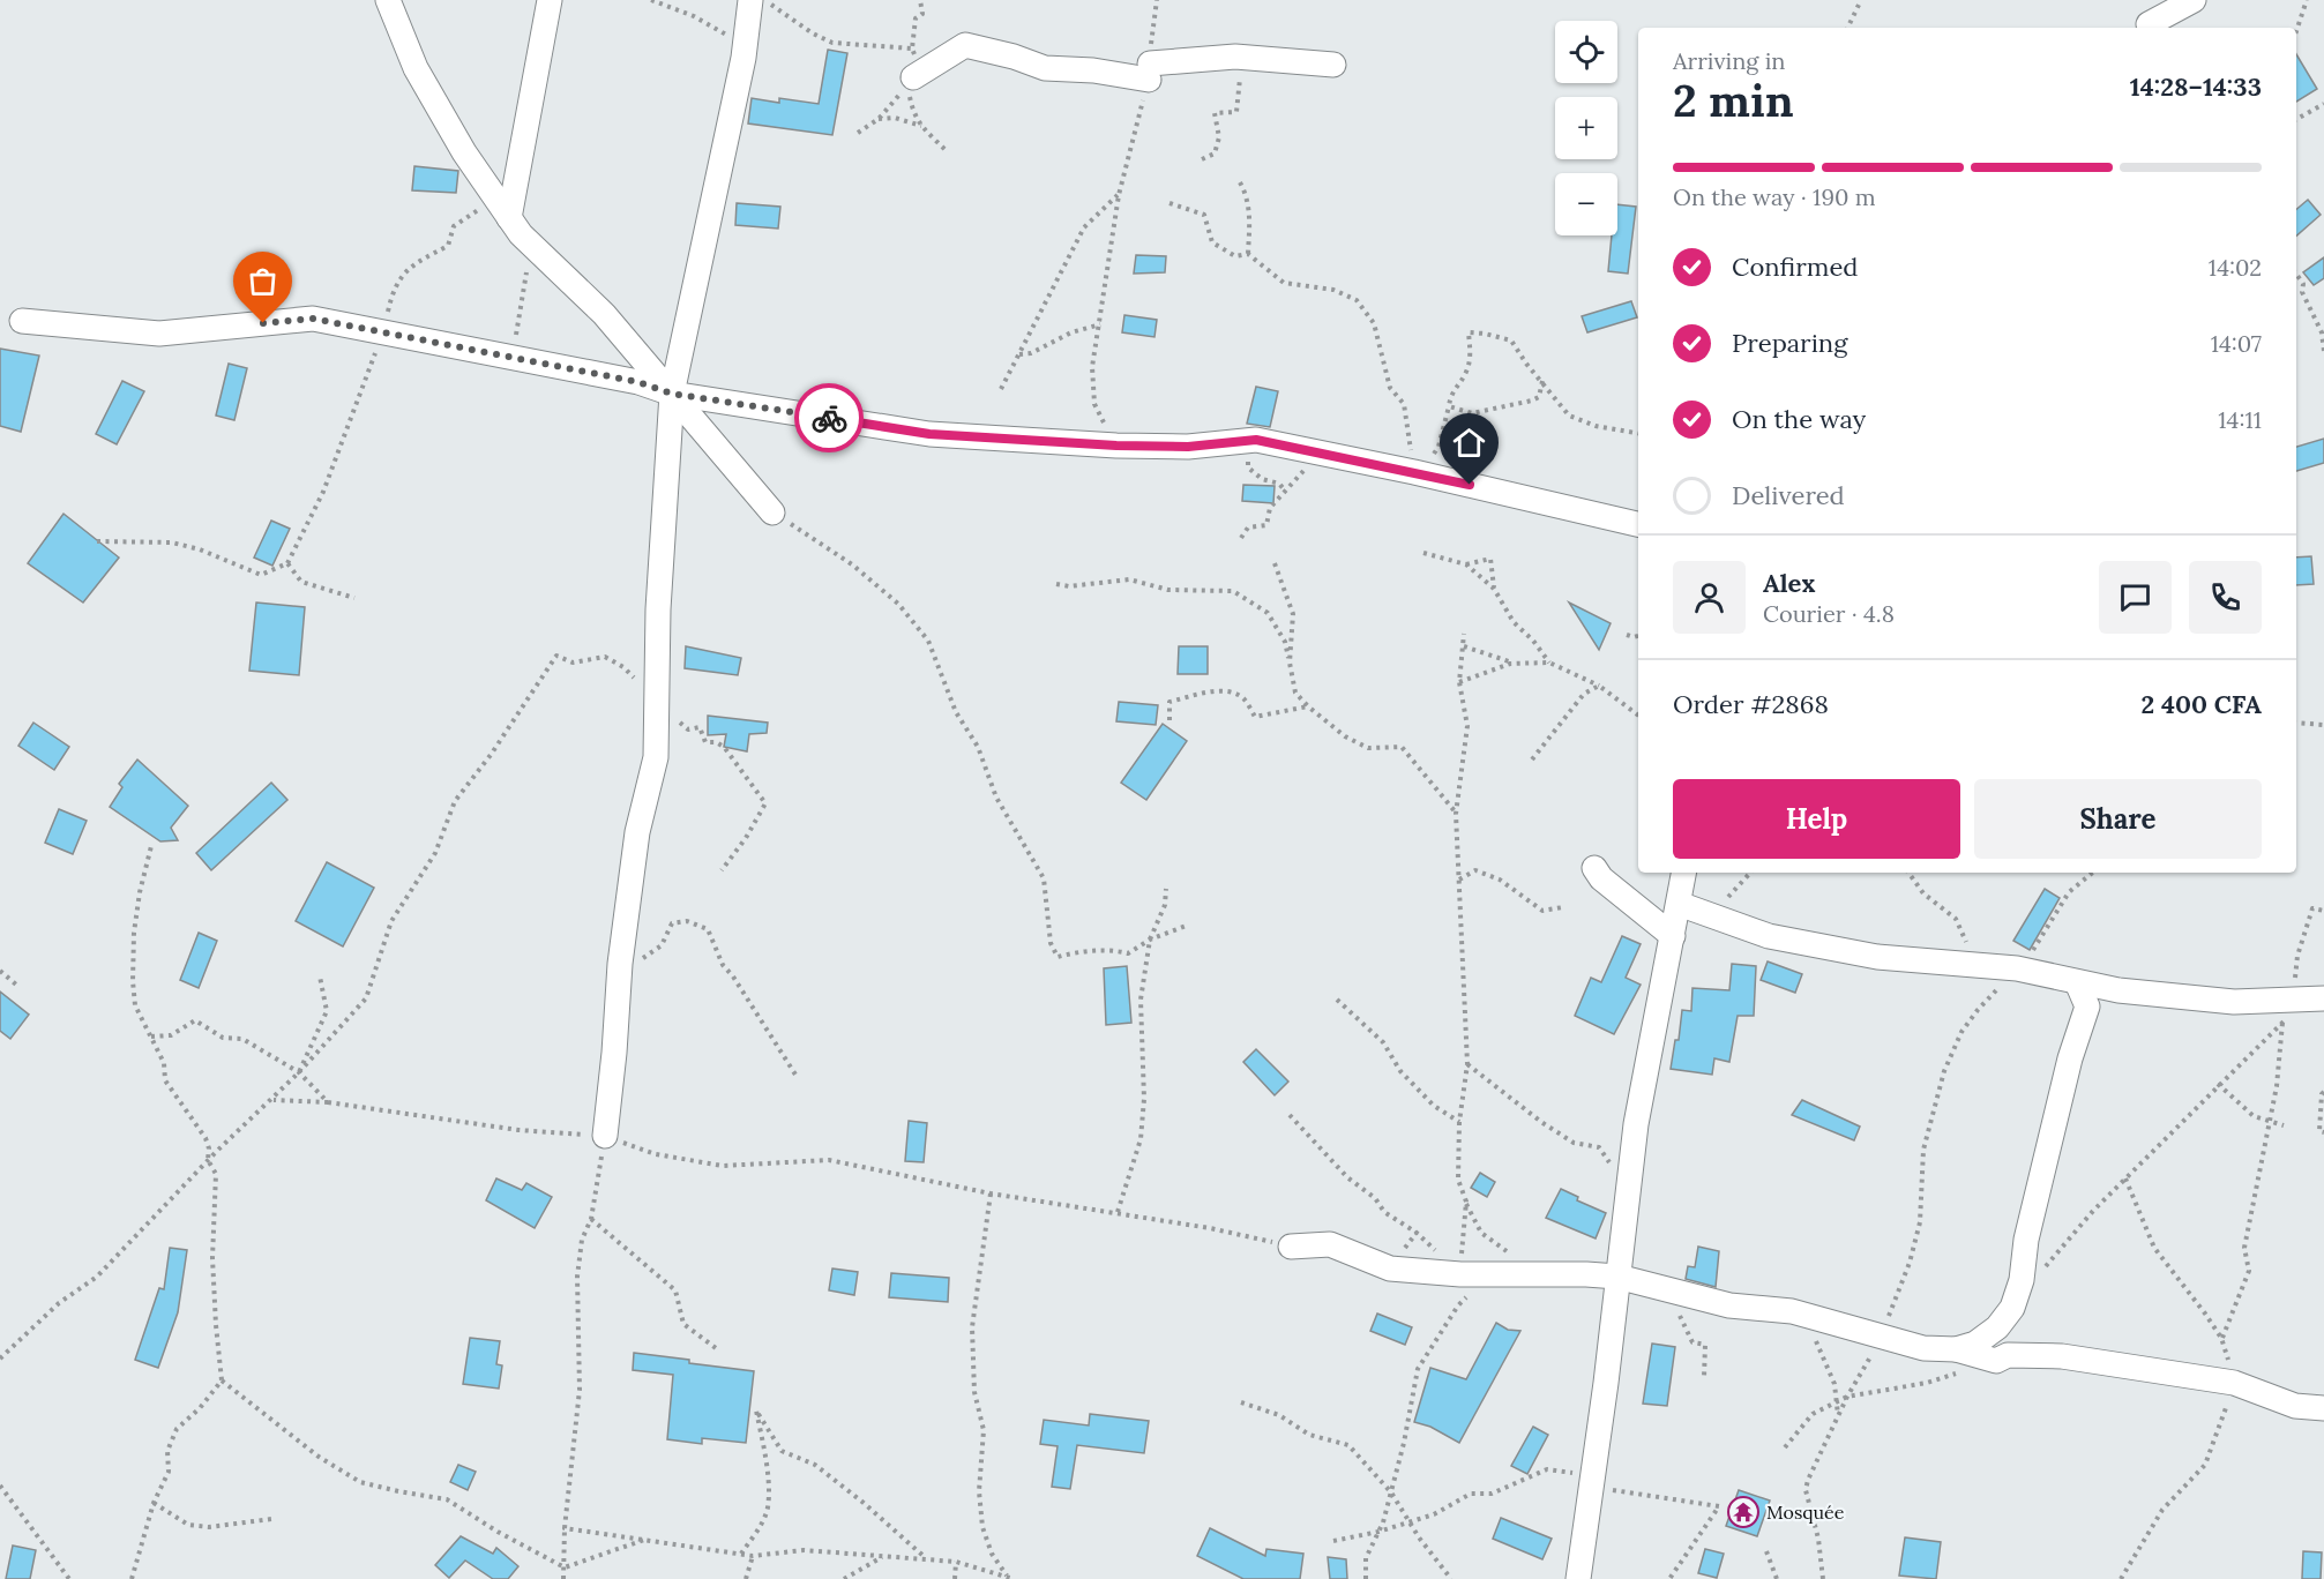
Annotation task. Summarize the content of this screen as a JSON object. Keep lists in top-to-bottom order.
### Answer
{
  "places": {
    "temple": ["Mosquée"]
  },
  "page": {
    "map_buttons": ["+", "−"],
    "heading": ["2 min", "Arriving in", "14:28–14:33"],
    "panel": [
      "Alex",
      "Courier · 4.8",
      "Order #2868",
      "2 400 CFA"
    ],
    "bar": "On the way · 190 m",
    "list": [
      ["Confirmed", "14:02"],
      ["Preparing", "14:07"],
      ["On the way", "14:11"],
      "Delivered"
    ],
    "buttons": ["Help", "Share"]
  }
}
